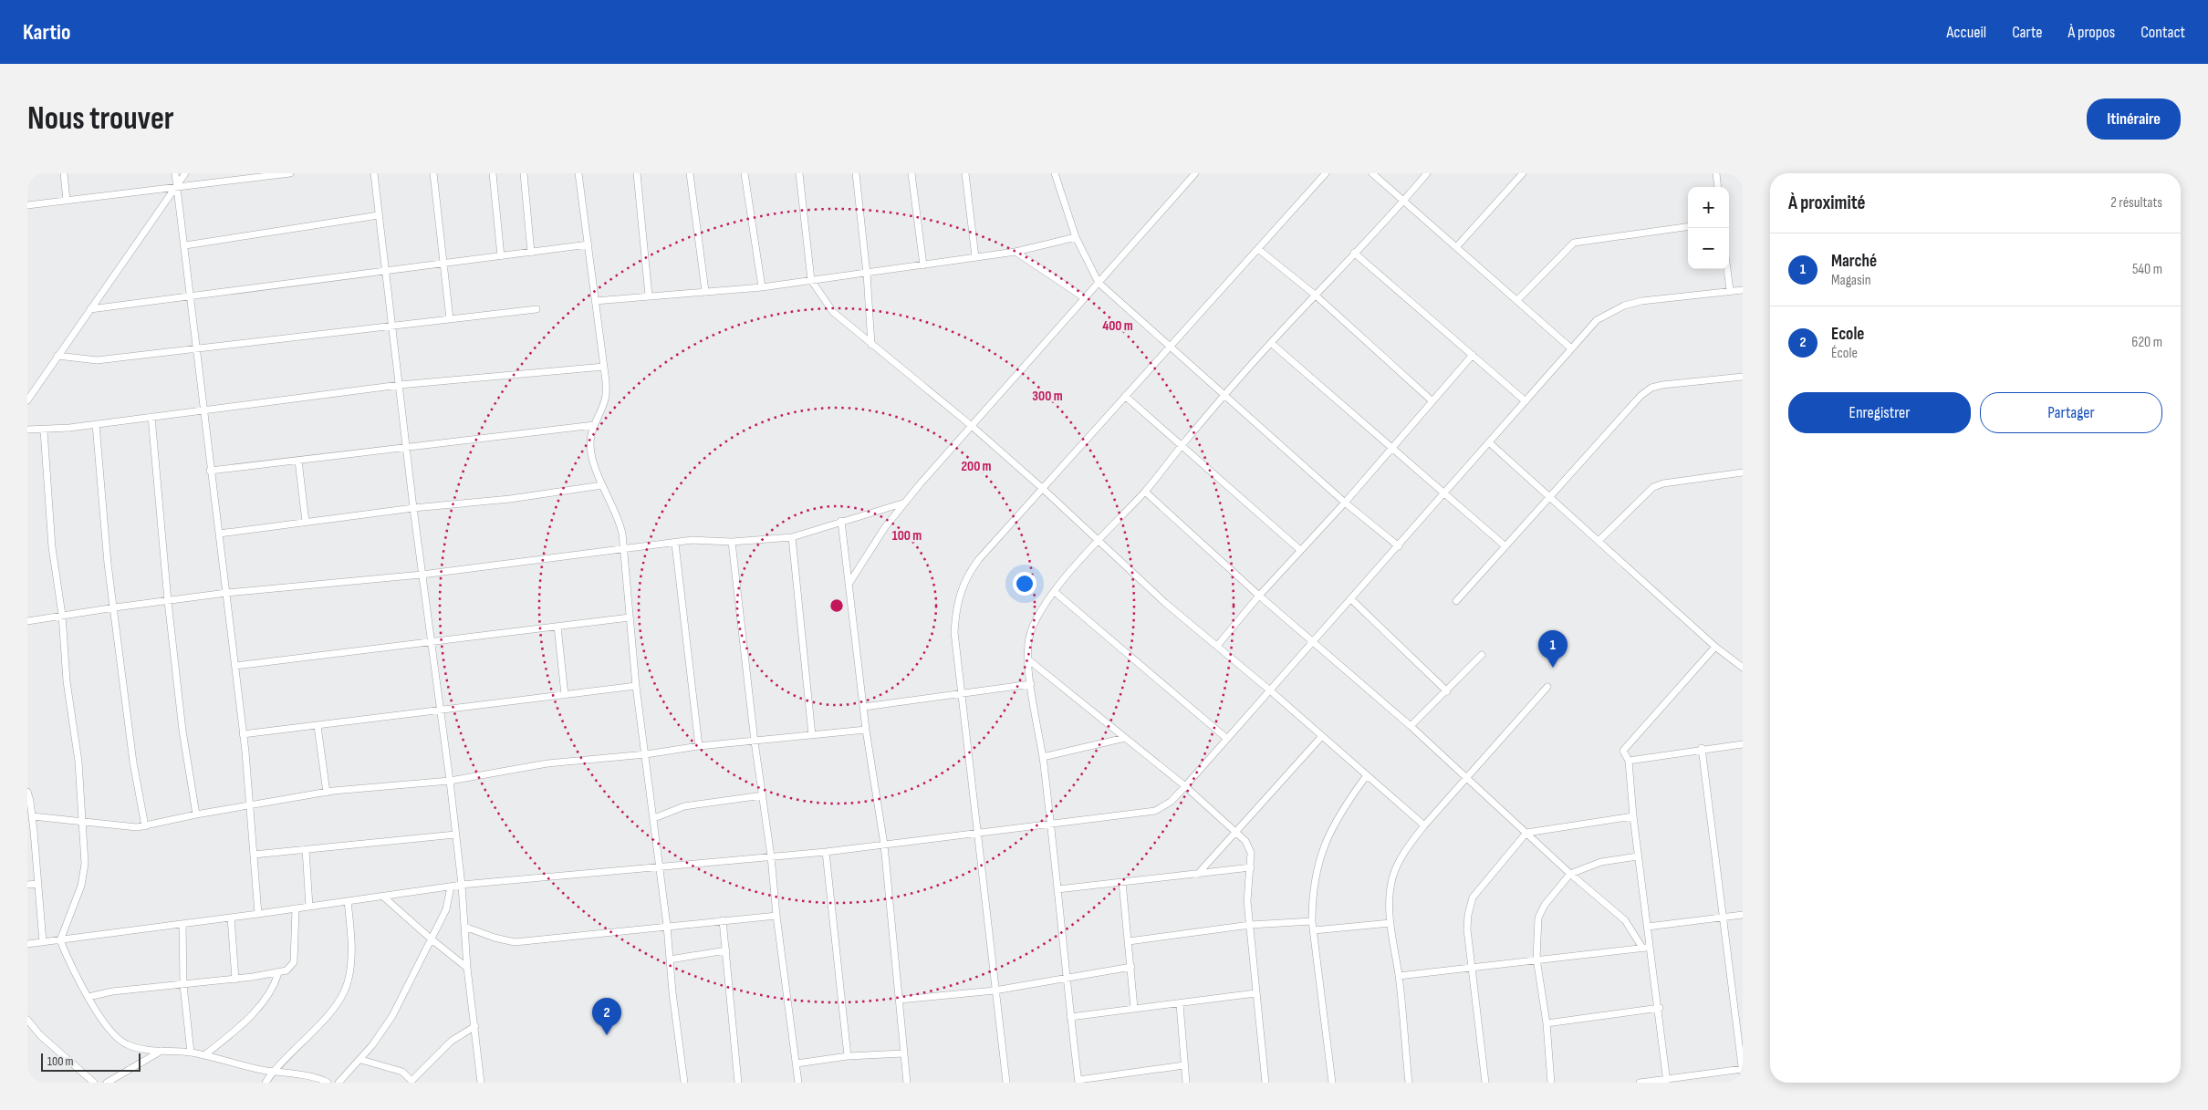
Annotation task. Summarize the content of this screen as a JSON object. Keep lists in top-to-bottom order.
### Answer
{
  "scale_bar": "100 m",
  "page": {
    "header": "Kartio",
    "nav": [
      "Accueil",
      "Carte",
      "À propos",
      "Contact"
    ],
    "buttons": [
      "Itinéraire",
      ["Enregistrer", "Partager"]
    ],
    "title": "Nous trouver",
    "heading": ["À proximité", "2 résultats"],
    "map_buttons": ["+", "−"],
    "list": [
      {
        "mark": "1",
        "name": "Marché",
        "note": "Magasin",
        "value": "540 m"
      },
      {
        "mark": "2",
        "name": "Ecole",
        "note": "École",
        "value": "620 m"
      }
    ],
    "pins": ["1", "2"],
    "scale": "100 m"
  },
  "rings": [
    "400 m",
    "300 m",
    "200 m",
    "100 m"
  ]
}
